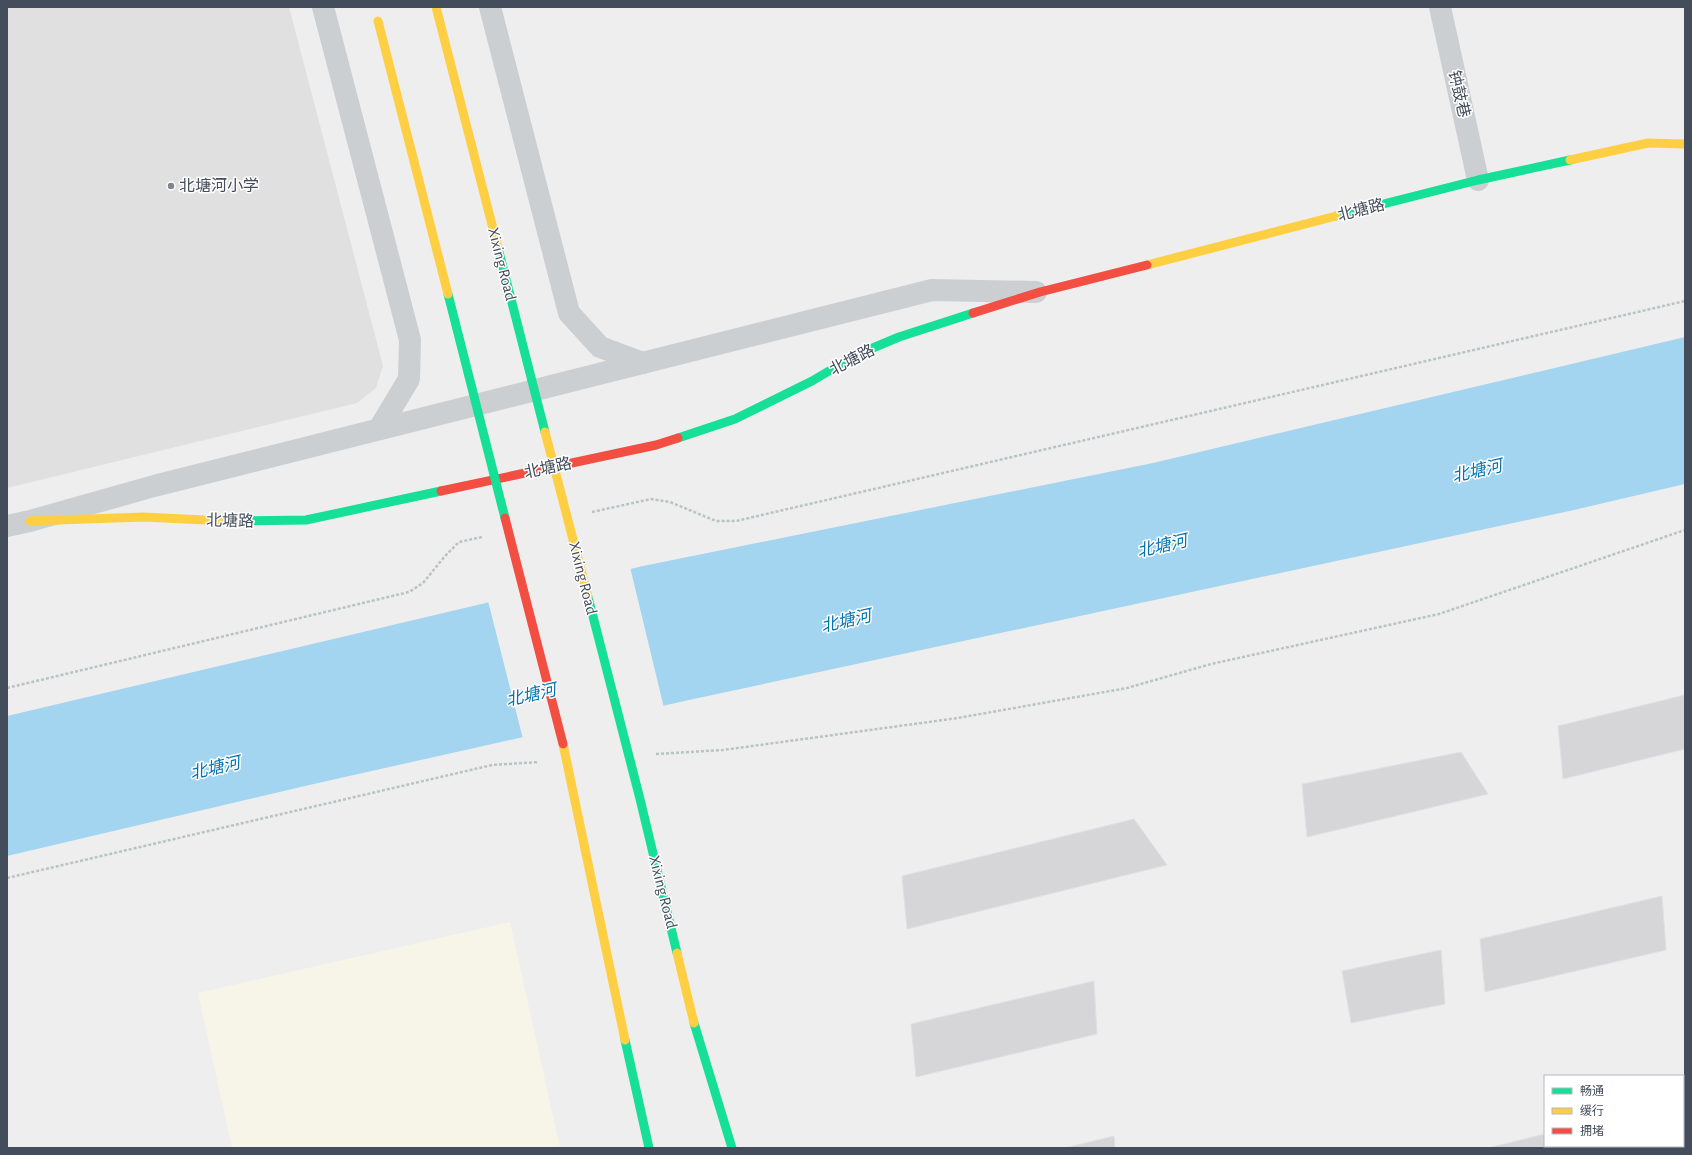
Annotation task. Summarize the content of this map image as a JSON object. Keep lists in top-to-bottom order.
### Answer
{
  "streets": {
    "main road": ["北塘路", "Xixing Road"],
    "street": ["钟鼓巷"]
  },
  "crossings": [
    ["钟鼓巷", "北塘路"]
  ],
  "water": ["北塘河"],
  "places": ["北塘河小学"],
  "legend": ["畅通", "缓行", "拥堵"]
}
